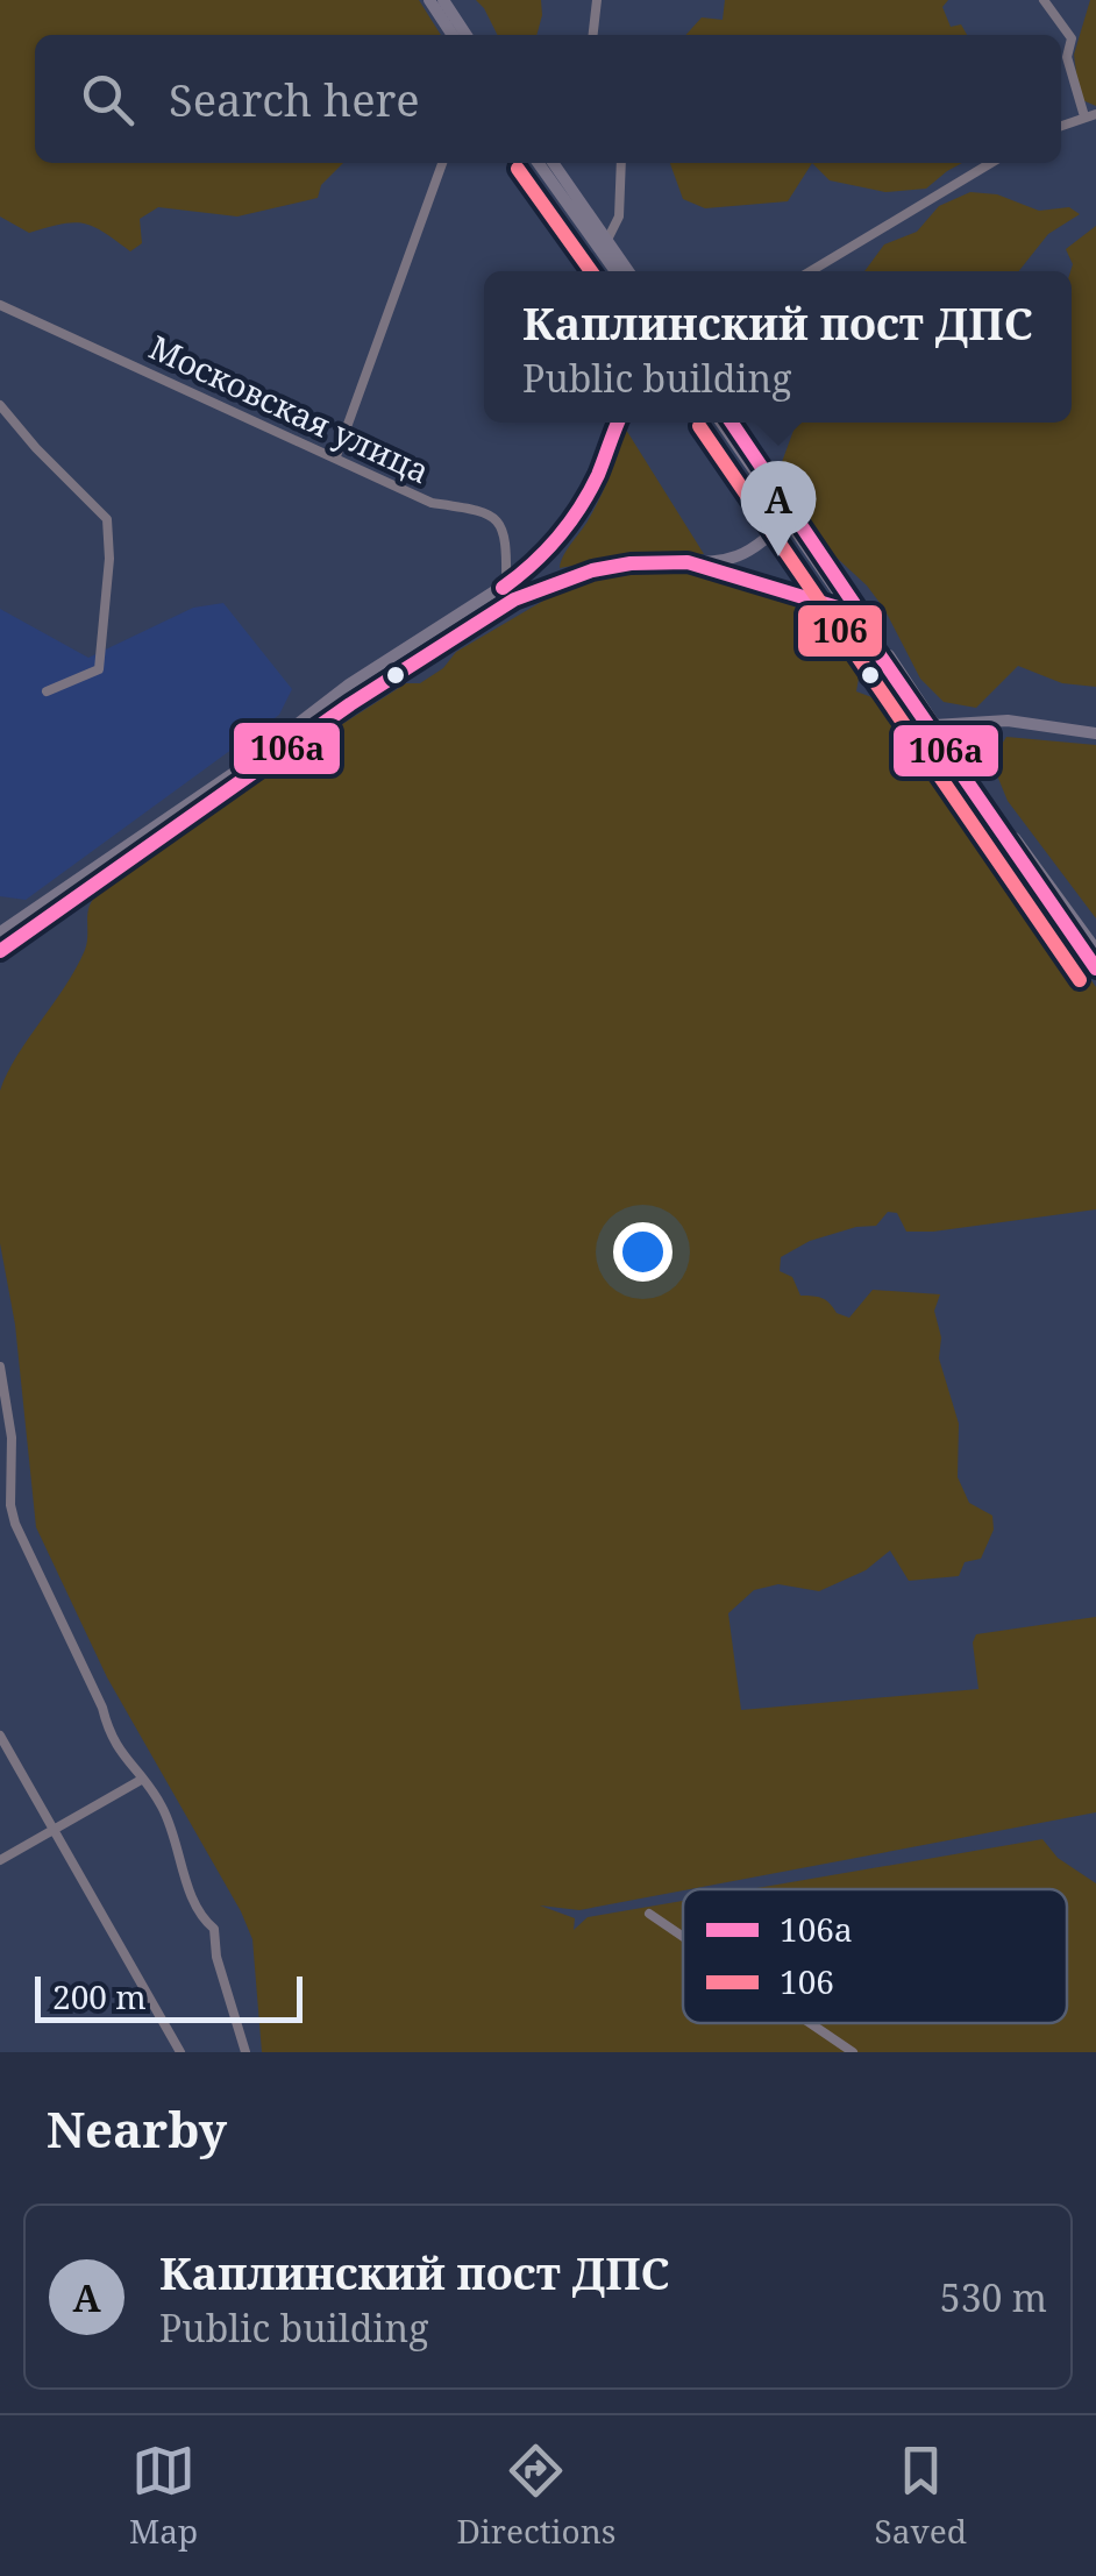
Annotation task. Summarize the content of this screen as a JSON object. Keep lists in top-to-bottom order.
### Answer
{
  "streets": {
    "street": ["Московская улица"]
  },
  "lines": ["transit line 106", "transit line 106а"],
  "legend": ["106а", "106"],
  "scale_bar": "200 m",
  "page": {
    "search": "Search here",
    "popup": ["Каплинский пост ДПС", "Public building"],
    "pins": "A",
    "scale": "200 m",
    "heading": "Nearby",
    "list": [
      {
        "mark": "A",
        "name": "Каплинский пост ДПС",
        "note": "Public building",
        "value": "530 m"
      }
    ],
    "nav": ["Map", "Directions", "Saved"]
  }
}
